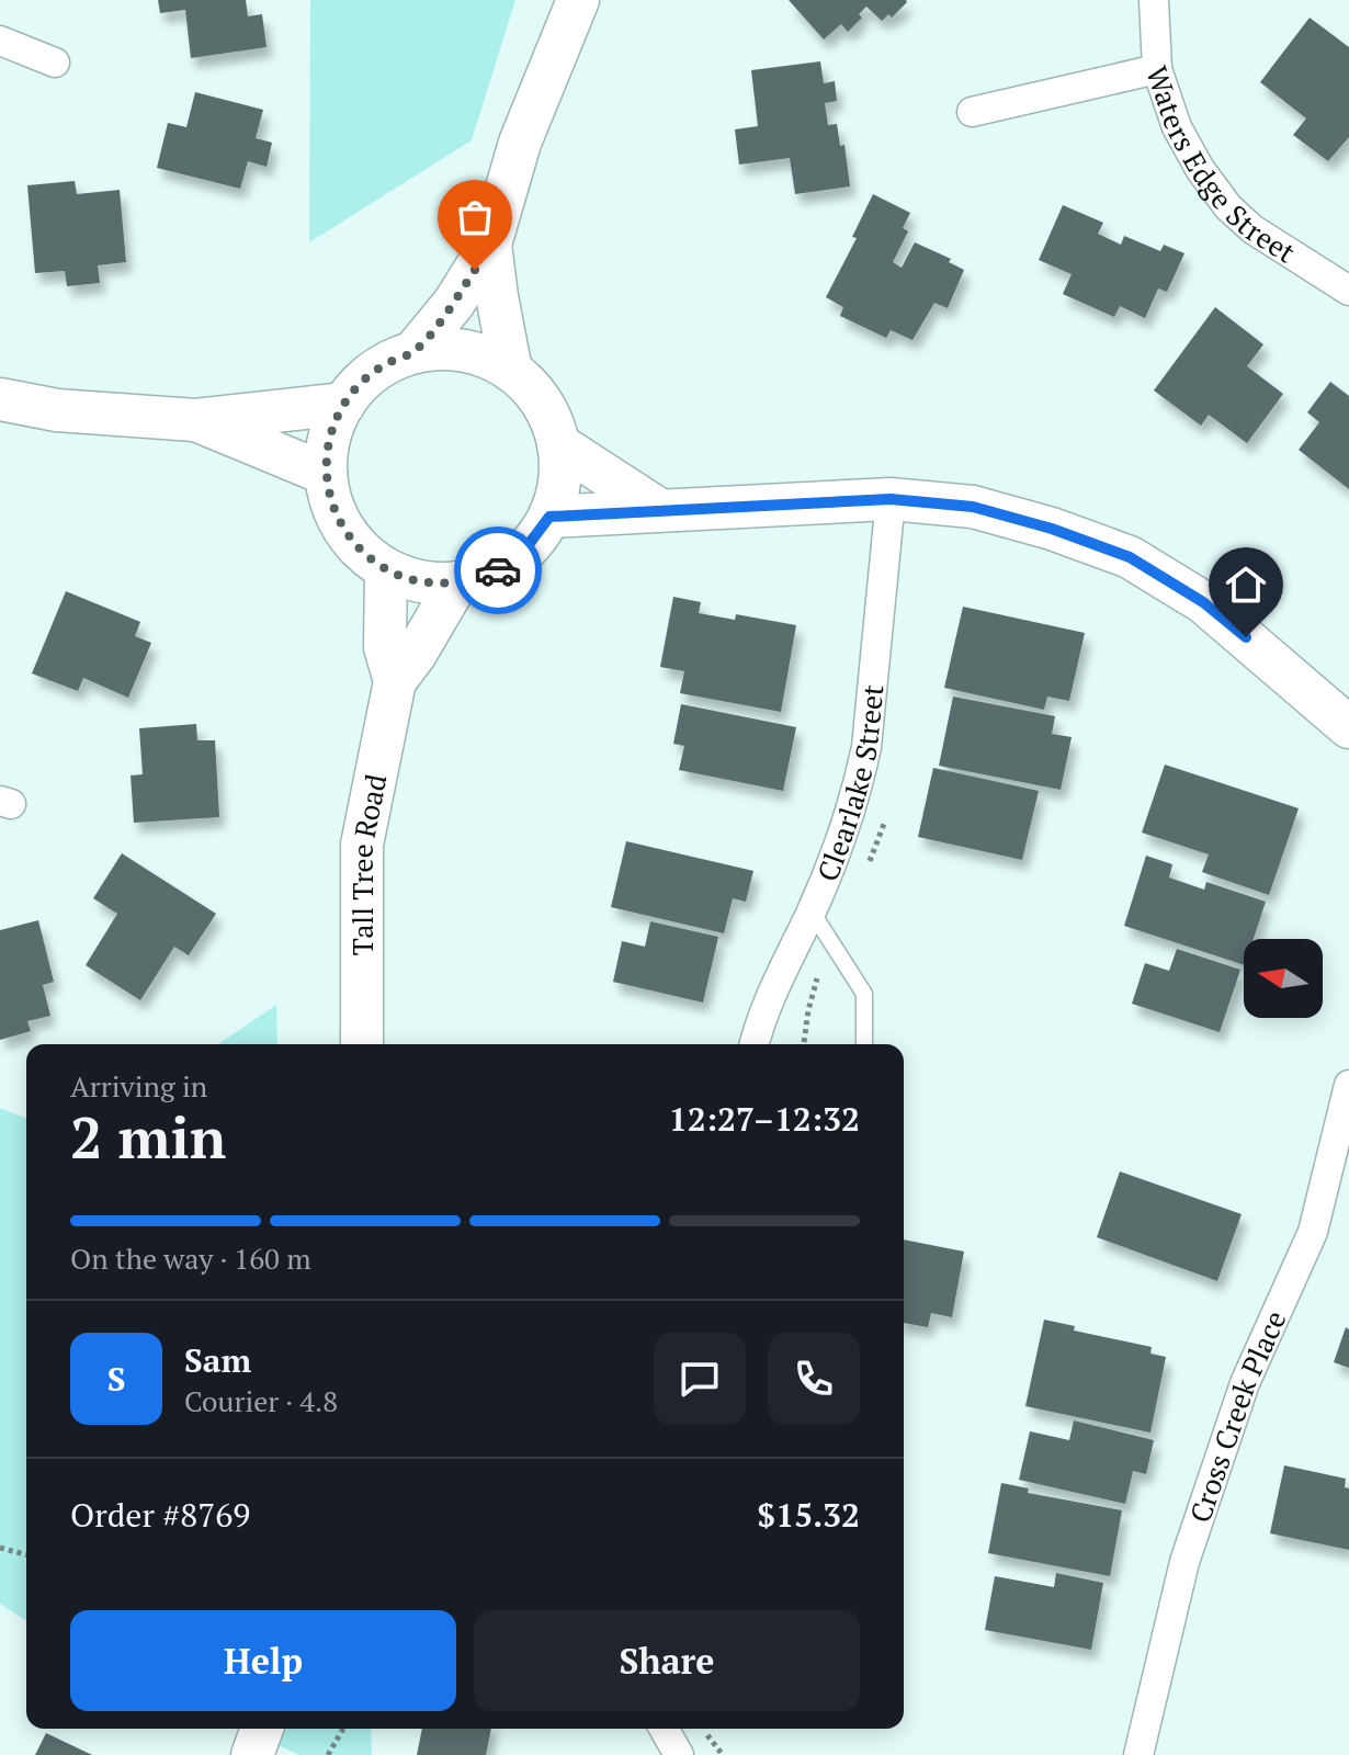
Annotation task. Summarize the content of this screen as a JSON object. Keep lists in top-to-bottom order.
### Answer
{
  "streets": {
    "street": [
      "Waters Edge Street",
      "Clearlake Street",
      "Tall Tree Road",
      "Cross Creek Place"
    ]
  },
  "north": "left",
  "page": {
    "heading": ["2 min", "Arriving in", "12:27–12:32"],
    "panel": [
      "Sam",
      "Courier · 4.8",
      "Order #8769",
      "$15.32"
    ],
    "bar": "On the way · 160 m",
    "round": "S",
    "buttons": ["Help", "Share"]
  }
}
